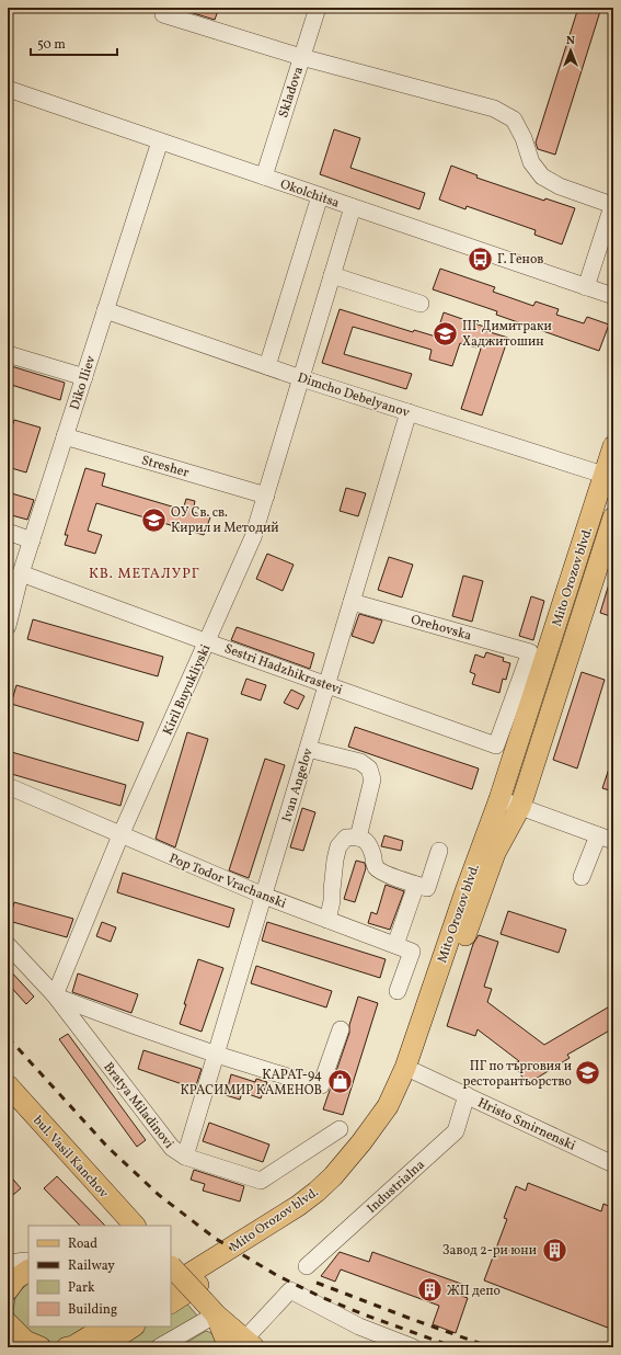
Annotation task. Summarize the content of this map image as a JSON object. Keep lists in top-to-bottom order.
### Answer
{
  "streets": {
    "main road": ["Mito Orozov blvd.", "bul. Vasil Kanchov"],
    "street": [
      "Skladova",
      "Okolchitsa",
      "Diko Iliev",
      "Dimcho Debelyanov",
      "Stresher",
      "Orehovska",
      "Sestri Hadzhikrastevi",
      "Kiril Buyukliyski",
      "Ivan Angelov",
      "Pop Todor Vrachanski",
      "Bratya Miladinovi",
      "Hristo Smirnenski",
      "Industrialna"
    ]
  },
  "crossings": [
    ["Skladova", "Okolchitsa"],
    ["Okolchitsa", "Diko Iliev"],
    ["Okolchitsa", "Kiril Buyukliyski"],
    ["Diko Iliev", "Dimcho Debelyanov"],
    ["Diko Iliev", "Stresher"],
    ["Diko Iliev", "Sestri Hadzhikrastevi"],
    ["Dimcho Debelyanov", "Mito Orozov blvd."],
    ["Dimcho Debelyanov", "Kiril Buyukliyski"],
    ["Dimcho Debelyanov", "Ivan Angelov"],
    ["Stresher", "Kiril Buyukliyski"],
    ["Mito Orozov blvd.", "Hristo Smirnenski"],
    ["Orehovska", "Sestri Hadzhikrastevi"],
    ["Orehovska", "Ivan Angelov"],
    ["Sestri Hadzhikrastevi", "Kiril Buyukliyski"],
    ["Sestri Hadzhikrastevi", "Ivan Angelov"],
    ["Kiril Buyukliyski", "Pop Todor Vrachanski"],
    ["Kiril Buyukliyski", "Bratya Miladinovi"],
    ["Ivan Angelov", "Pop Todor Vrachanski"],
    ["Ivan Angelov", "Bratya Miladinovi"],
    ["Hristo Smirnenski", "Industrialna"]
  ],
  "districts": ["КВ. МЕТАЛУРГ"],
  "places": {
    "bus stop": ["Г. Генов"],
    "school or university": ["ПГ Димитраки Хаджитошин", "ОУ Св. св. Кирил и Методий", "ПГ по търговия и ресторантьорство"],
    "shop": ["КАРАТ-94 КРАСИМИР КАМЕНОВ"],
    "building": ["Завод 2-ри юни", "ЖП депо"]
  },
  "legend": [
    "Road",
    "Railway",
    "Park",
    "Building"
  ],
  "scale_bar": "50 m",
  "north": "top"
}
